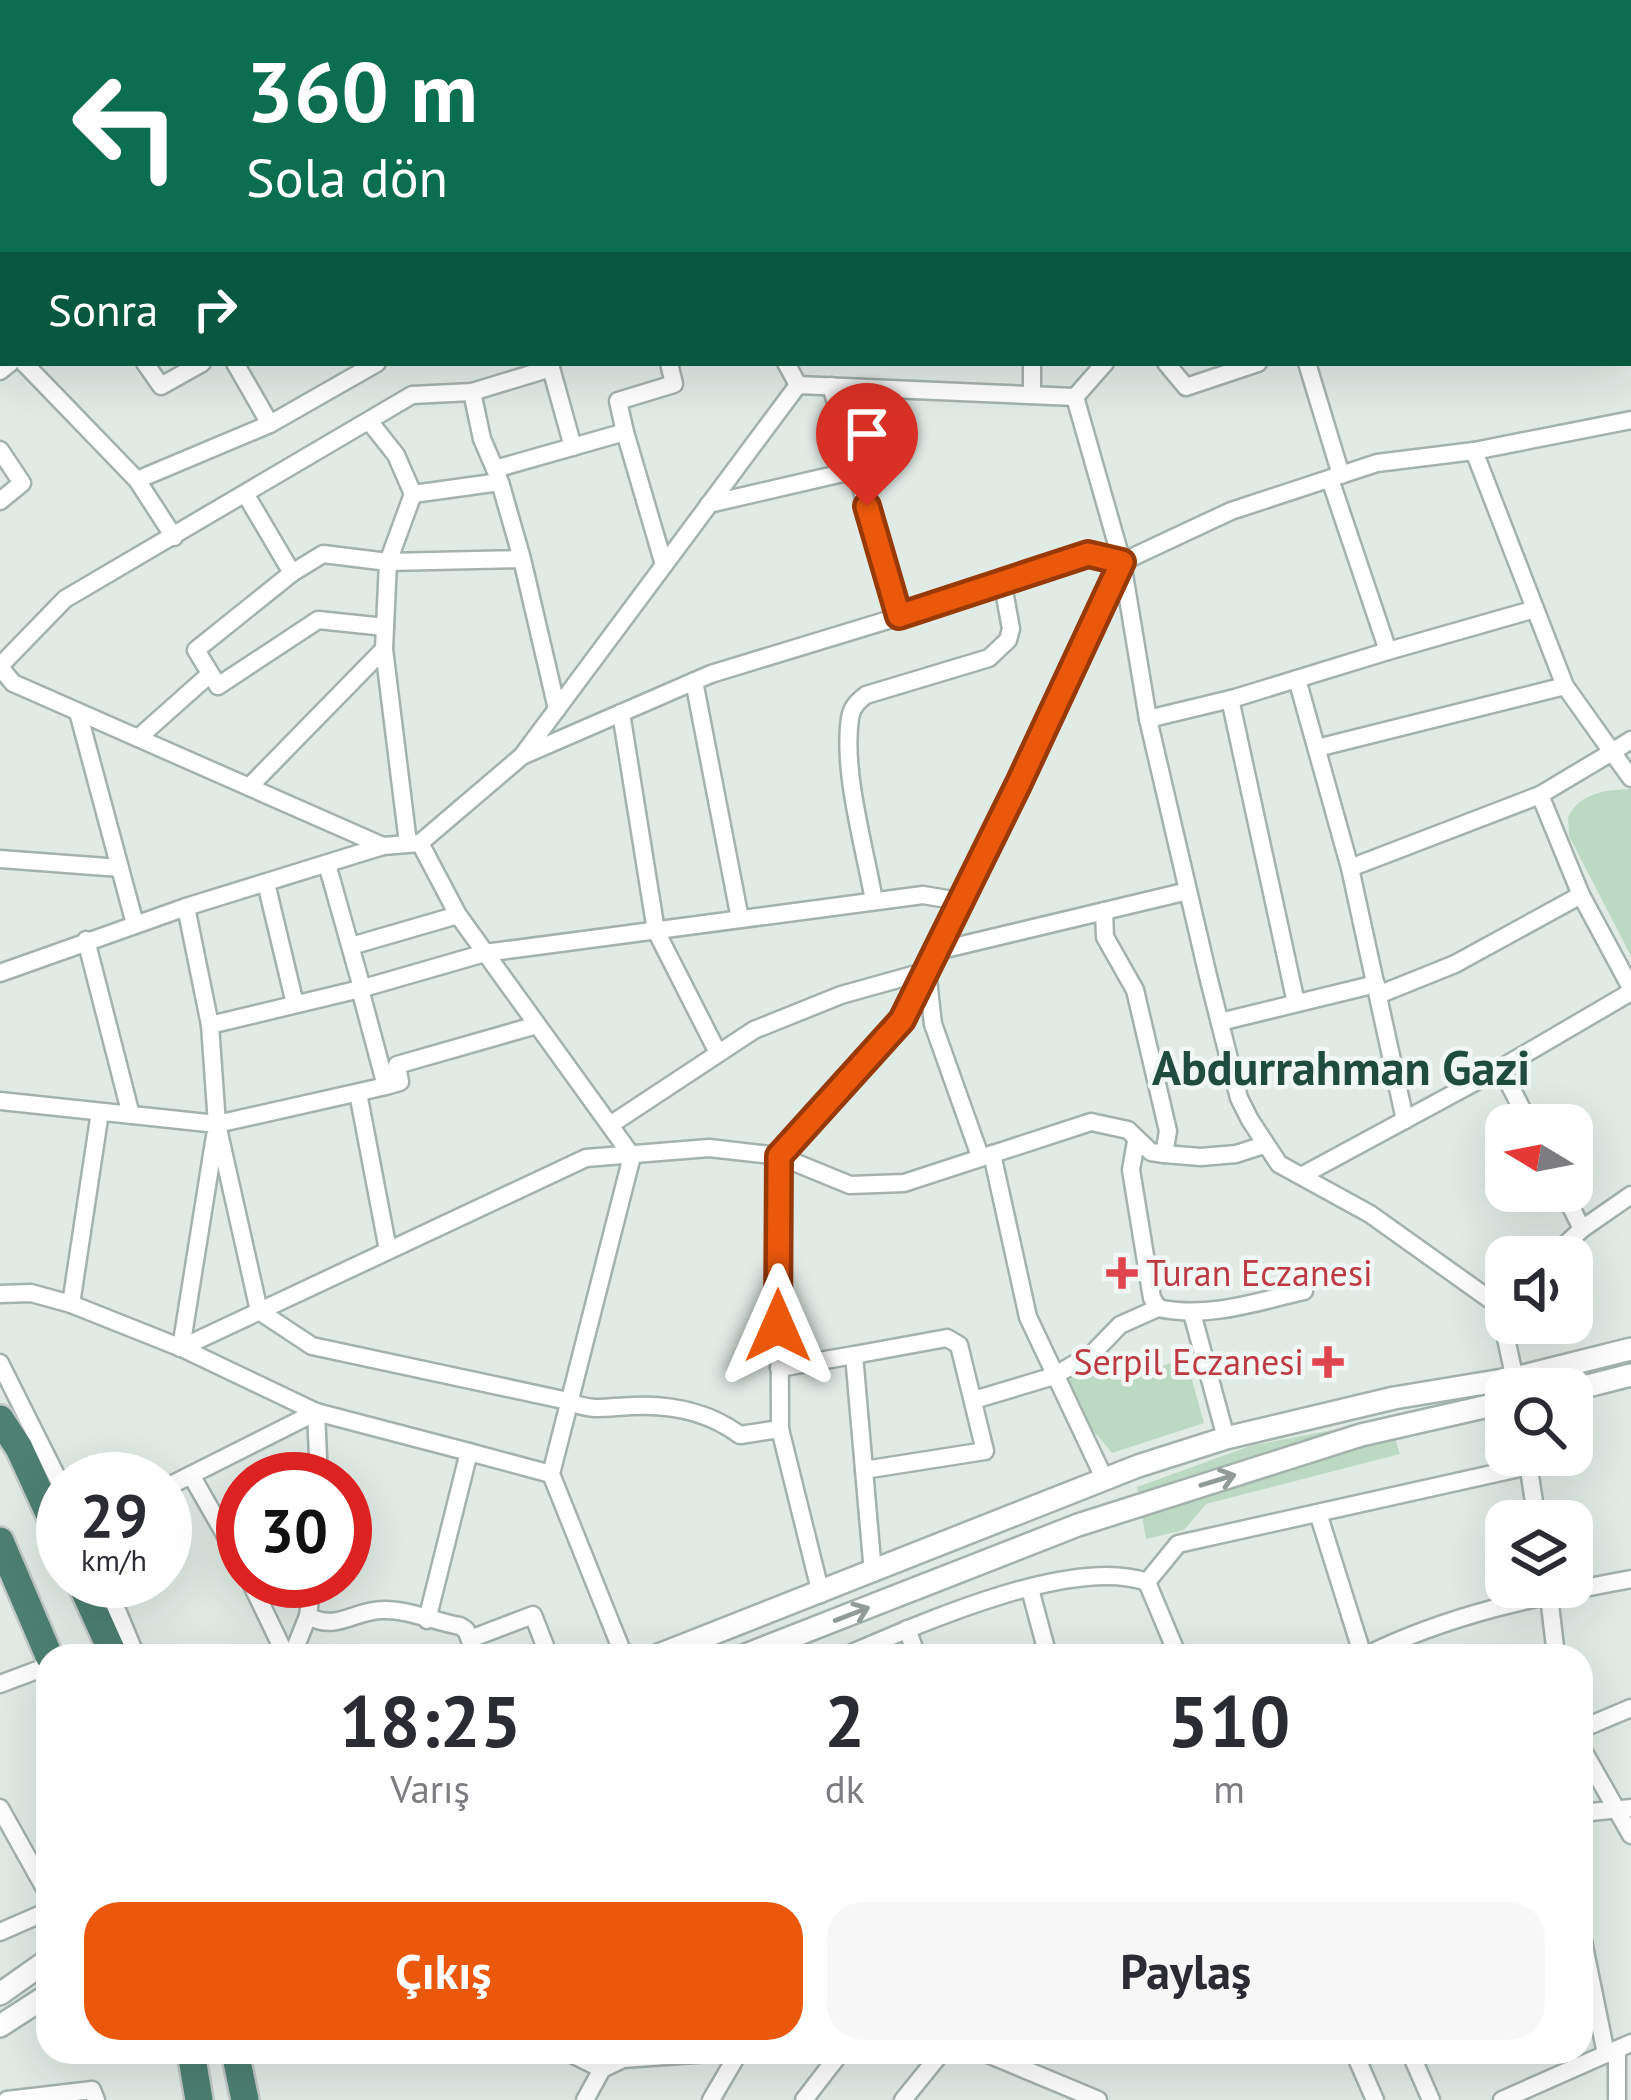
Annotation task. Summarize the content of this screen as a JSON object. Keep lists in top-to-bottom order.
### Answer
{
  "districts": ["Abdurrahman Gazi"],
  "places": {
    "health": ["Turan Eczanesi", "Serpil Eczanesi"]
  },
  "north": "left",
  "page": {
    "turn": ["360 m", "Sola dön"],
    "then": "Sonra",
    "speed": "29 km/h",
    "limit": "30",
    "eta": [
      "18:25",
      "Varış",
      "2",
      "dk",
      "510",
      "m"
    ],
    "buttons": ["Çıkış", "Paylaş"]
  }
}
